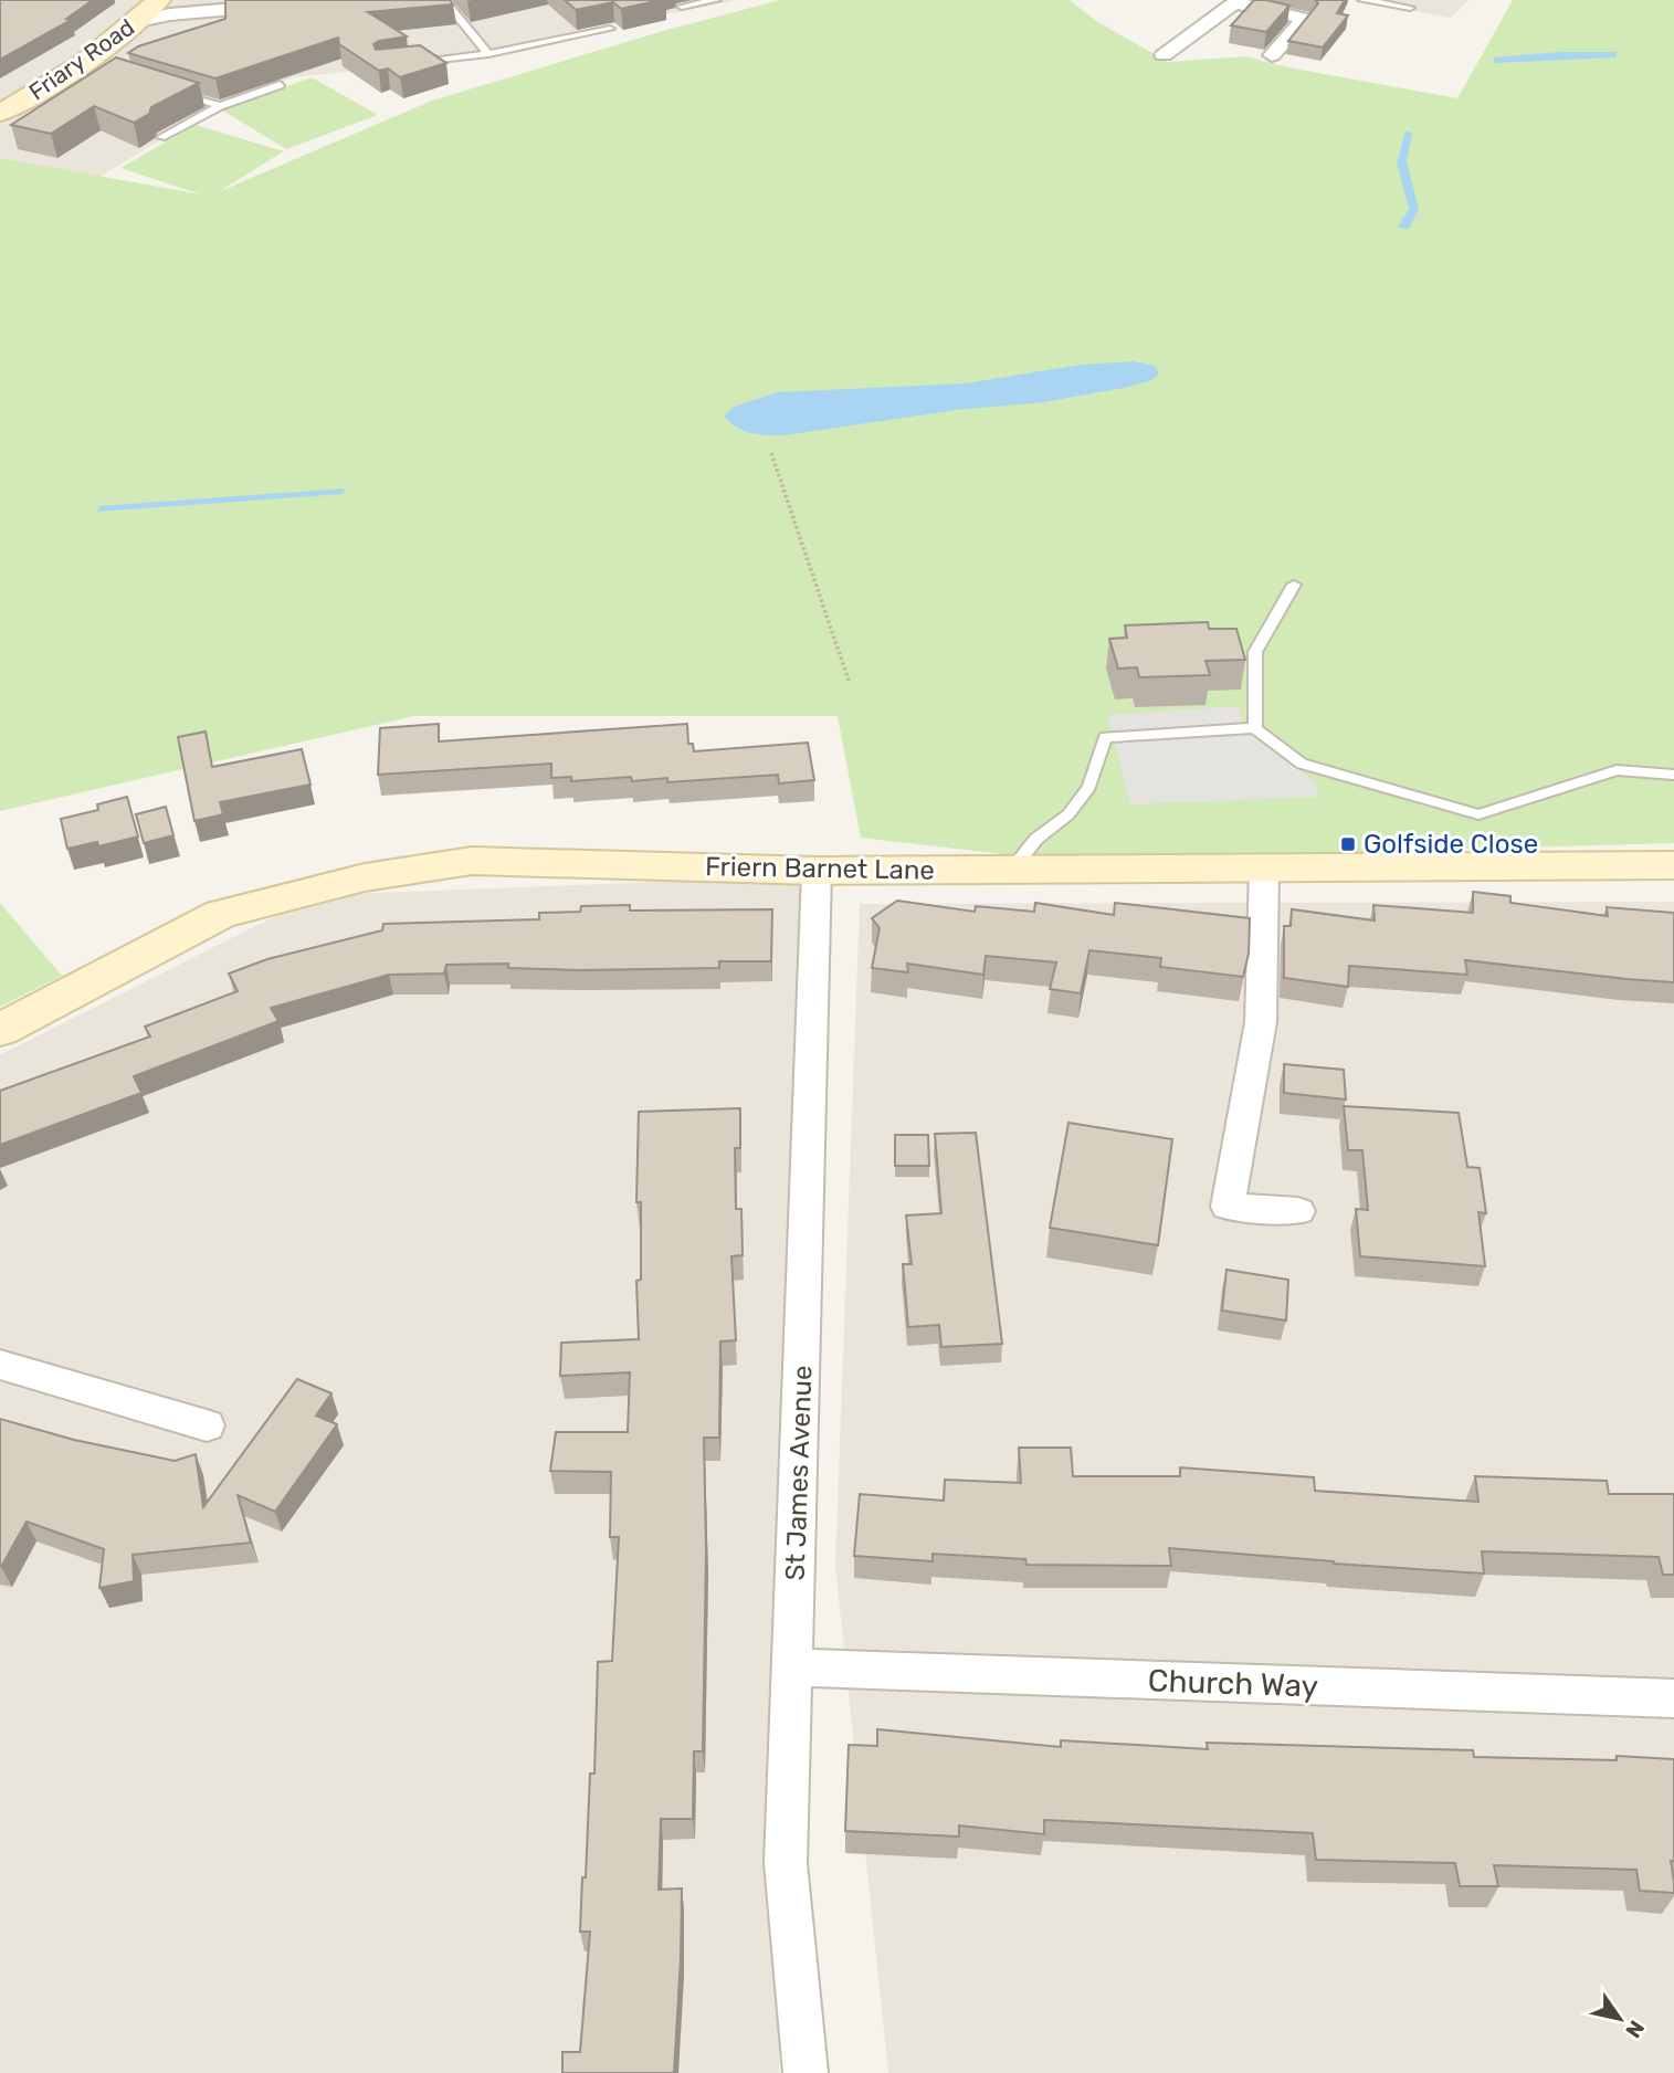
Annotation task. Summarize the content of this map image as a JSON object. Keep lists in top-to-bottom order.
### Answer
{
  "streets": {
    "main road": ["Friary Road", "Friern Barnet Lane"],
    "street": ["St James Avenue", "Church Way"]
  },
  "crossings": [
    ["Friern Barnet Lane", "St James Avenue"],
    ["St James Avenue", "Church Way"]
  ],
  "places": {
    "transit": ["Golfside Close"]
  },
  "north": "bottom right"
}
